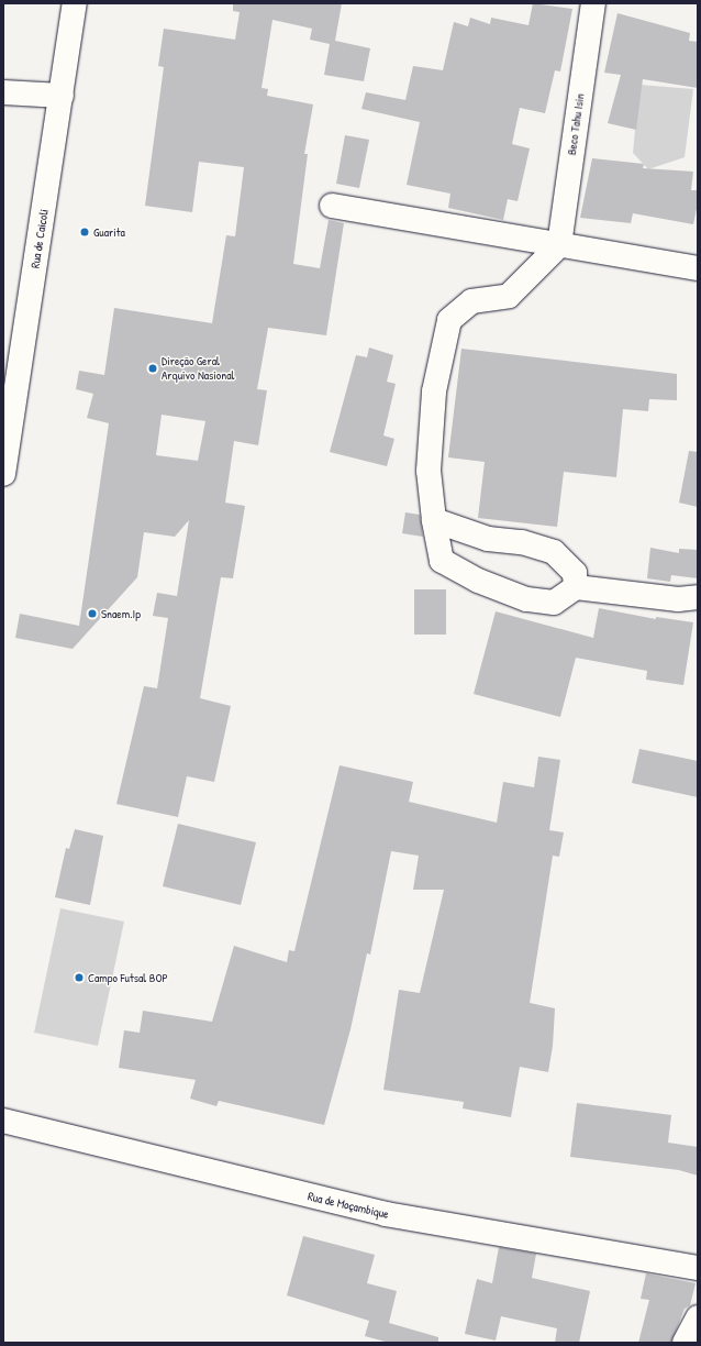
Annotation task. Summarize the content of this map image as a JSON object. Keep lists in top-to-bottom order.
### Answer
{
  "streets": {
    "street": ["Beco Tahu Isin", "Rua de Caicoli", "Rua de Moçambique"]
  },
  "places": [
    "Guarita",
    "Direção Geral Arquivo Nasional",
    "Snaem.Ip",
    "Campo Futsal BOP"
  ]
}
